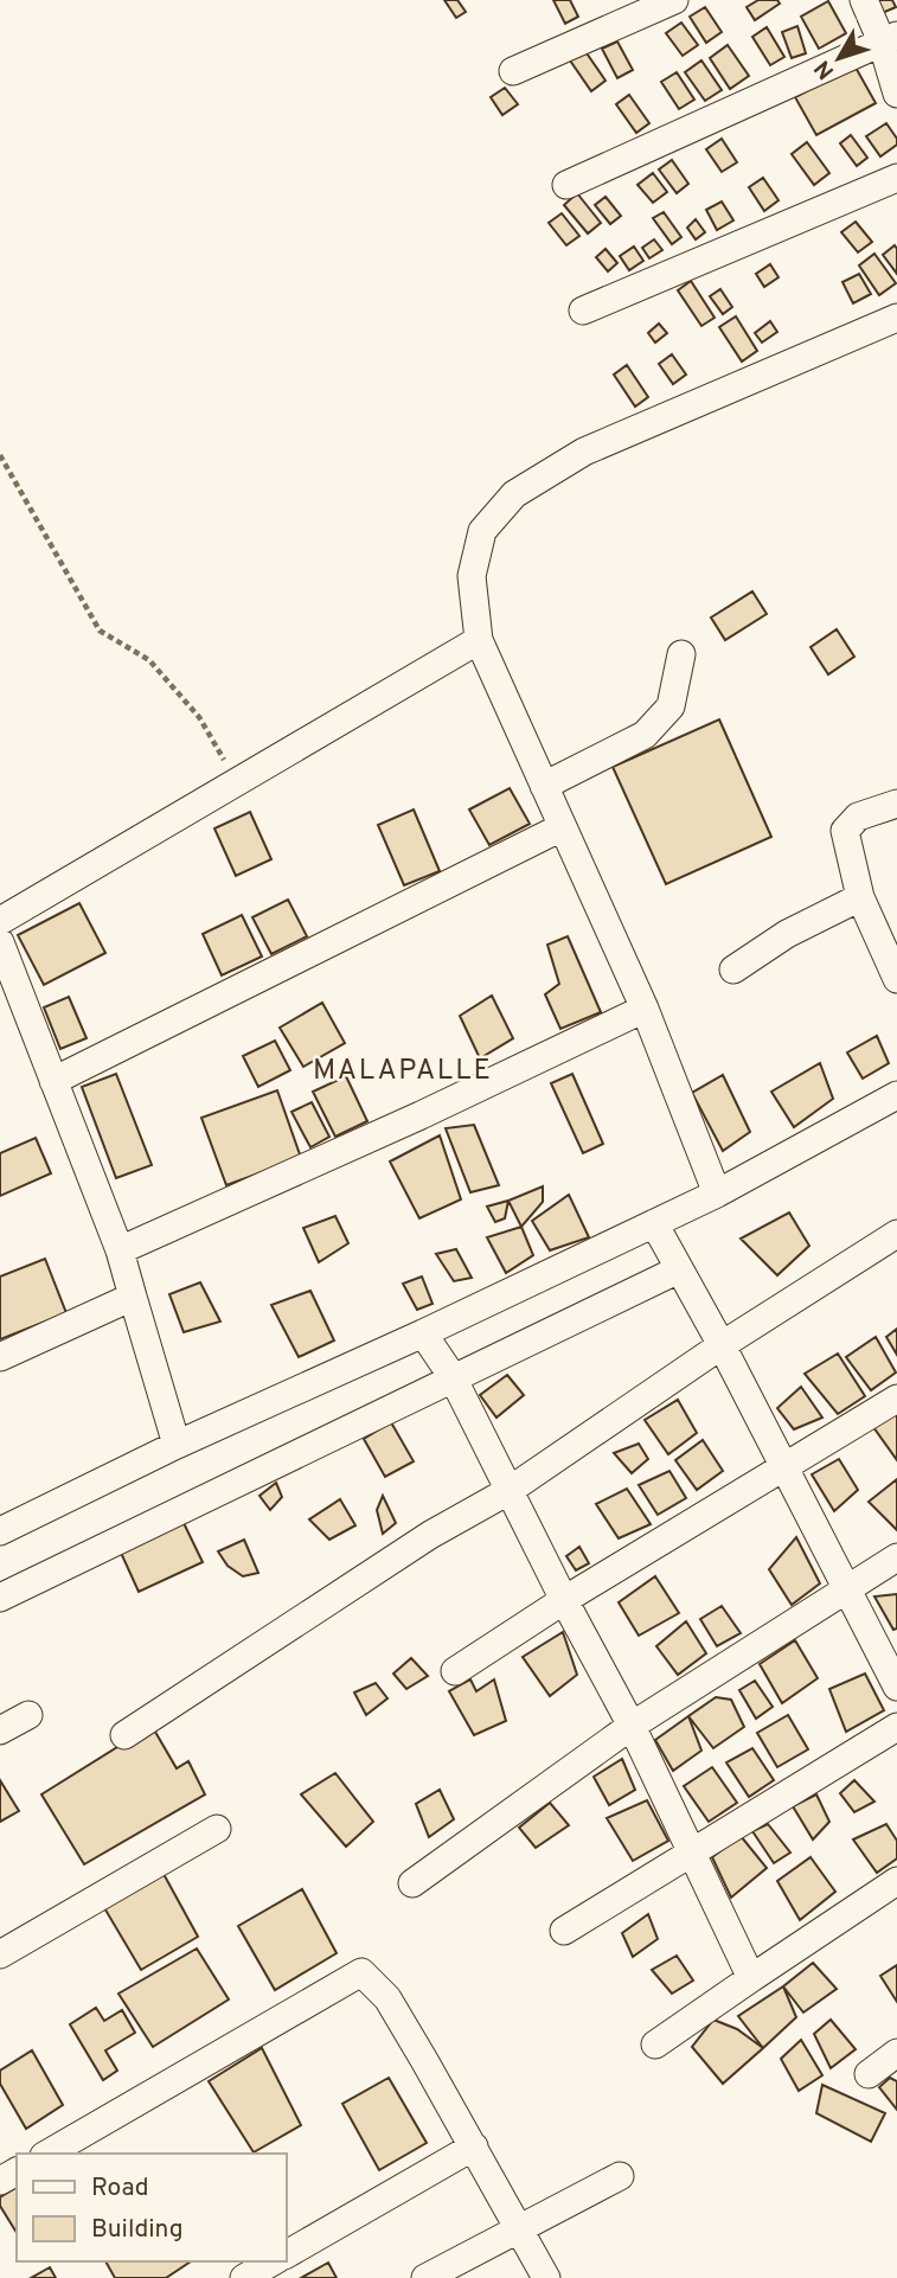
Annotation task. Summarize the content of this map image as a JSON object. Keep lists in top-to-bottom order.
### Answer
{
  "districts": ["MALAPALLE"],
  "legend": ["Road", "Building"],
  "north": "bottom left"
}
